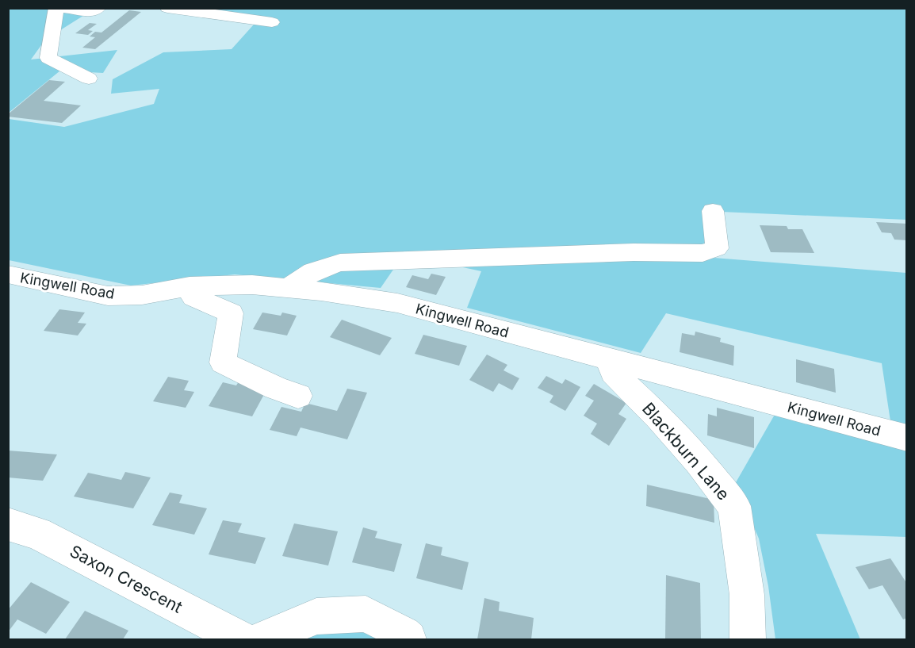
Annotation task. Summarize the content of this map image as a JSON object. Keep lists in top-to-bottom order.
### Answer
{
  "streets": {
    "street": ["Kingwell Road", "Blackburn Lane", "Saxon Crescent"]
  },
  "crossings": [
    ["Kingwell Road", "Blackburn Lane"]
  ]
}
